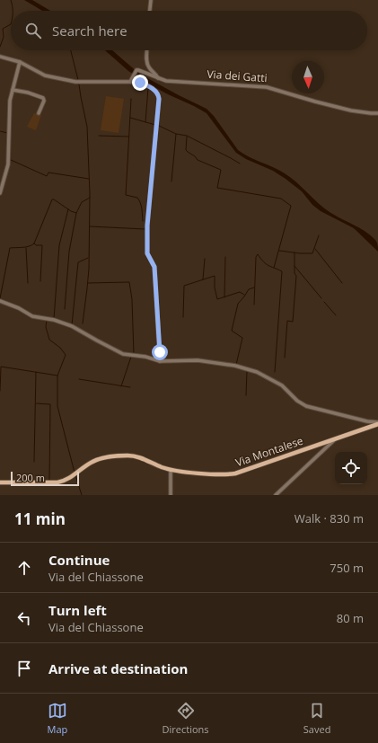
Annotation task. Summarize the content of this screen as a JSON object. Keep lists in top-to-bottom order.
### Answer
{
  "streets": {
    "main road": ["Via Montalese"],
    "street": ["Via dei Gatti"]
  },
  "scale_bar": "200 m",
  "north": "bottom",
  "page": {
    "search": "Search here",
    "scale": "200 m",
    "heading": ["11 min", "Walk · 830 m"],
    "list": [
      ["Continue", "Via del Chiassone", "750 m"],
      ["Turn left", "Via del Chiassone", "80 m"],
      "Arrive at destination"
    ],
    "nav": ["Map", "Directions", "Saved"]
  }
}
